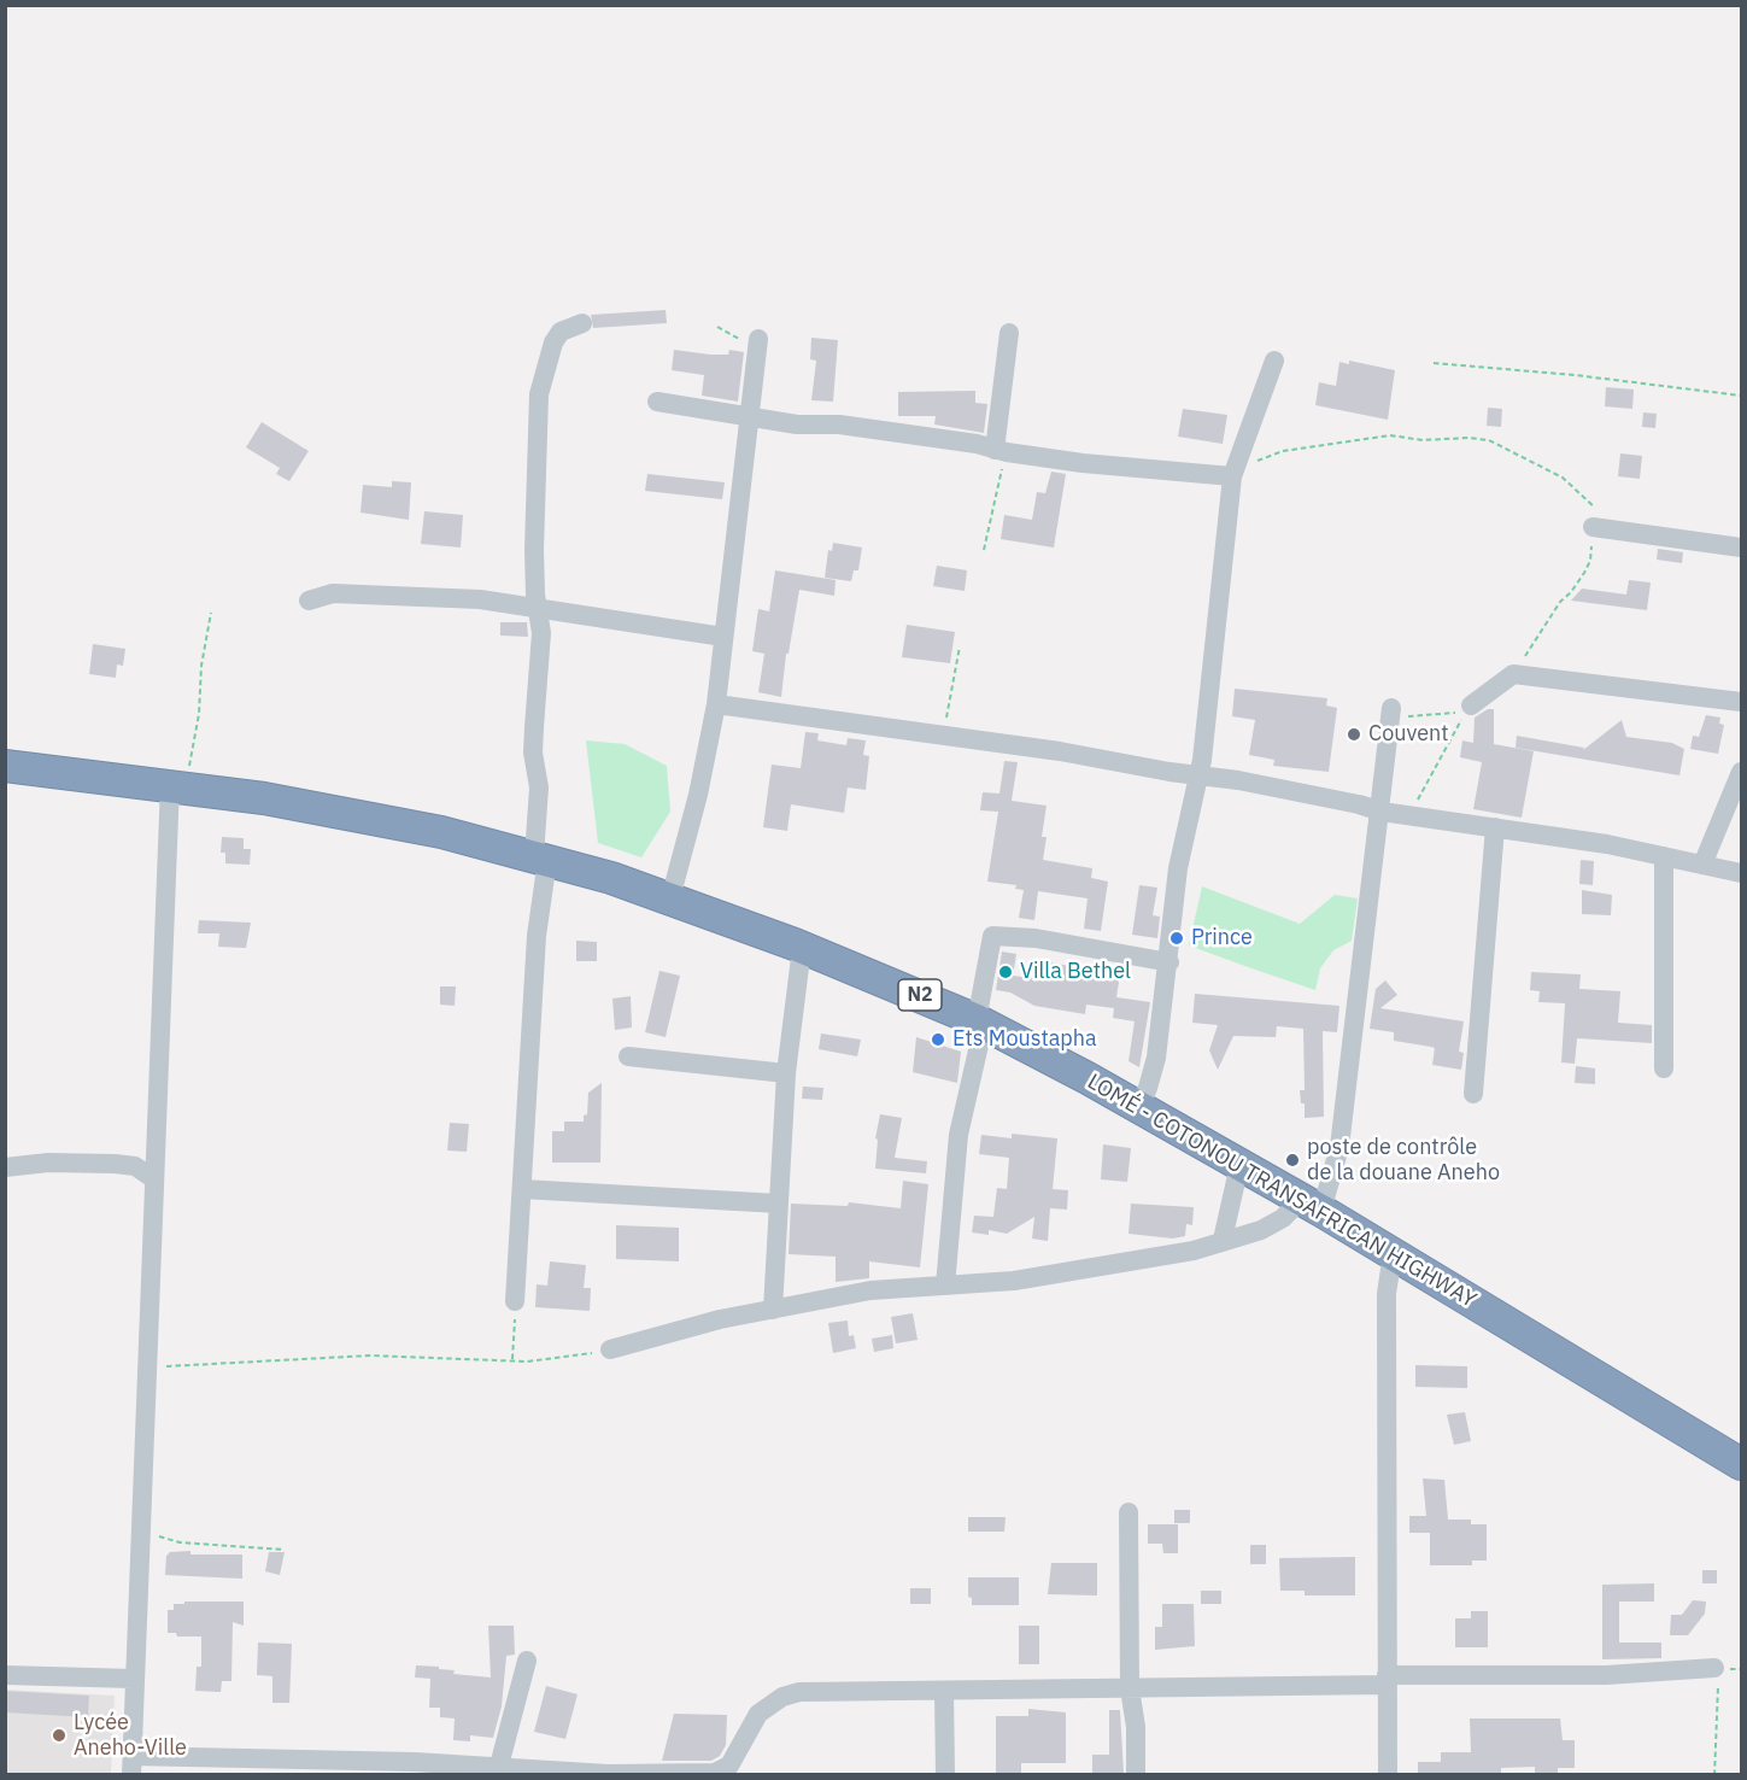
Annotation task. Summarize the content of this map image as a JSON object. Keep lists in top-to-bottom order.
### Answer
{
  "streets": {
    "highway": ["N2", "LOMÉ - COTONOU TRANSAFRICAN HIGHWAY"]
  },
  "places": [
    "Couvent",
    "Prince",
    "Villa Bethel",
    "Ets Moustapha",
    "poste de contrôle de la douane Aneho",
    "Lycée Aneho-Ville"
  ]
}
